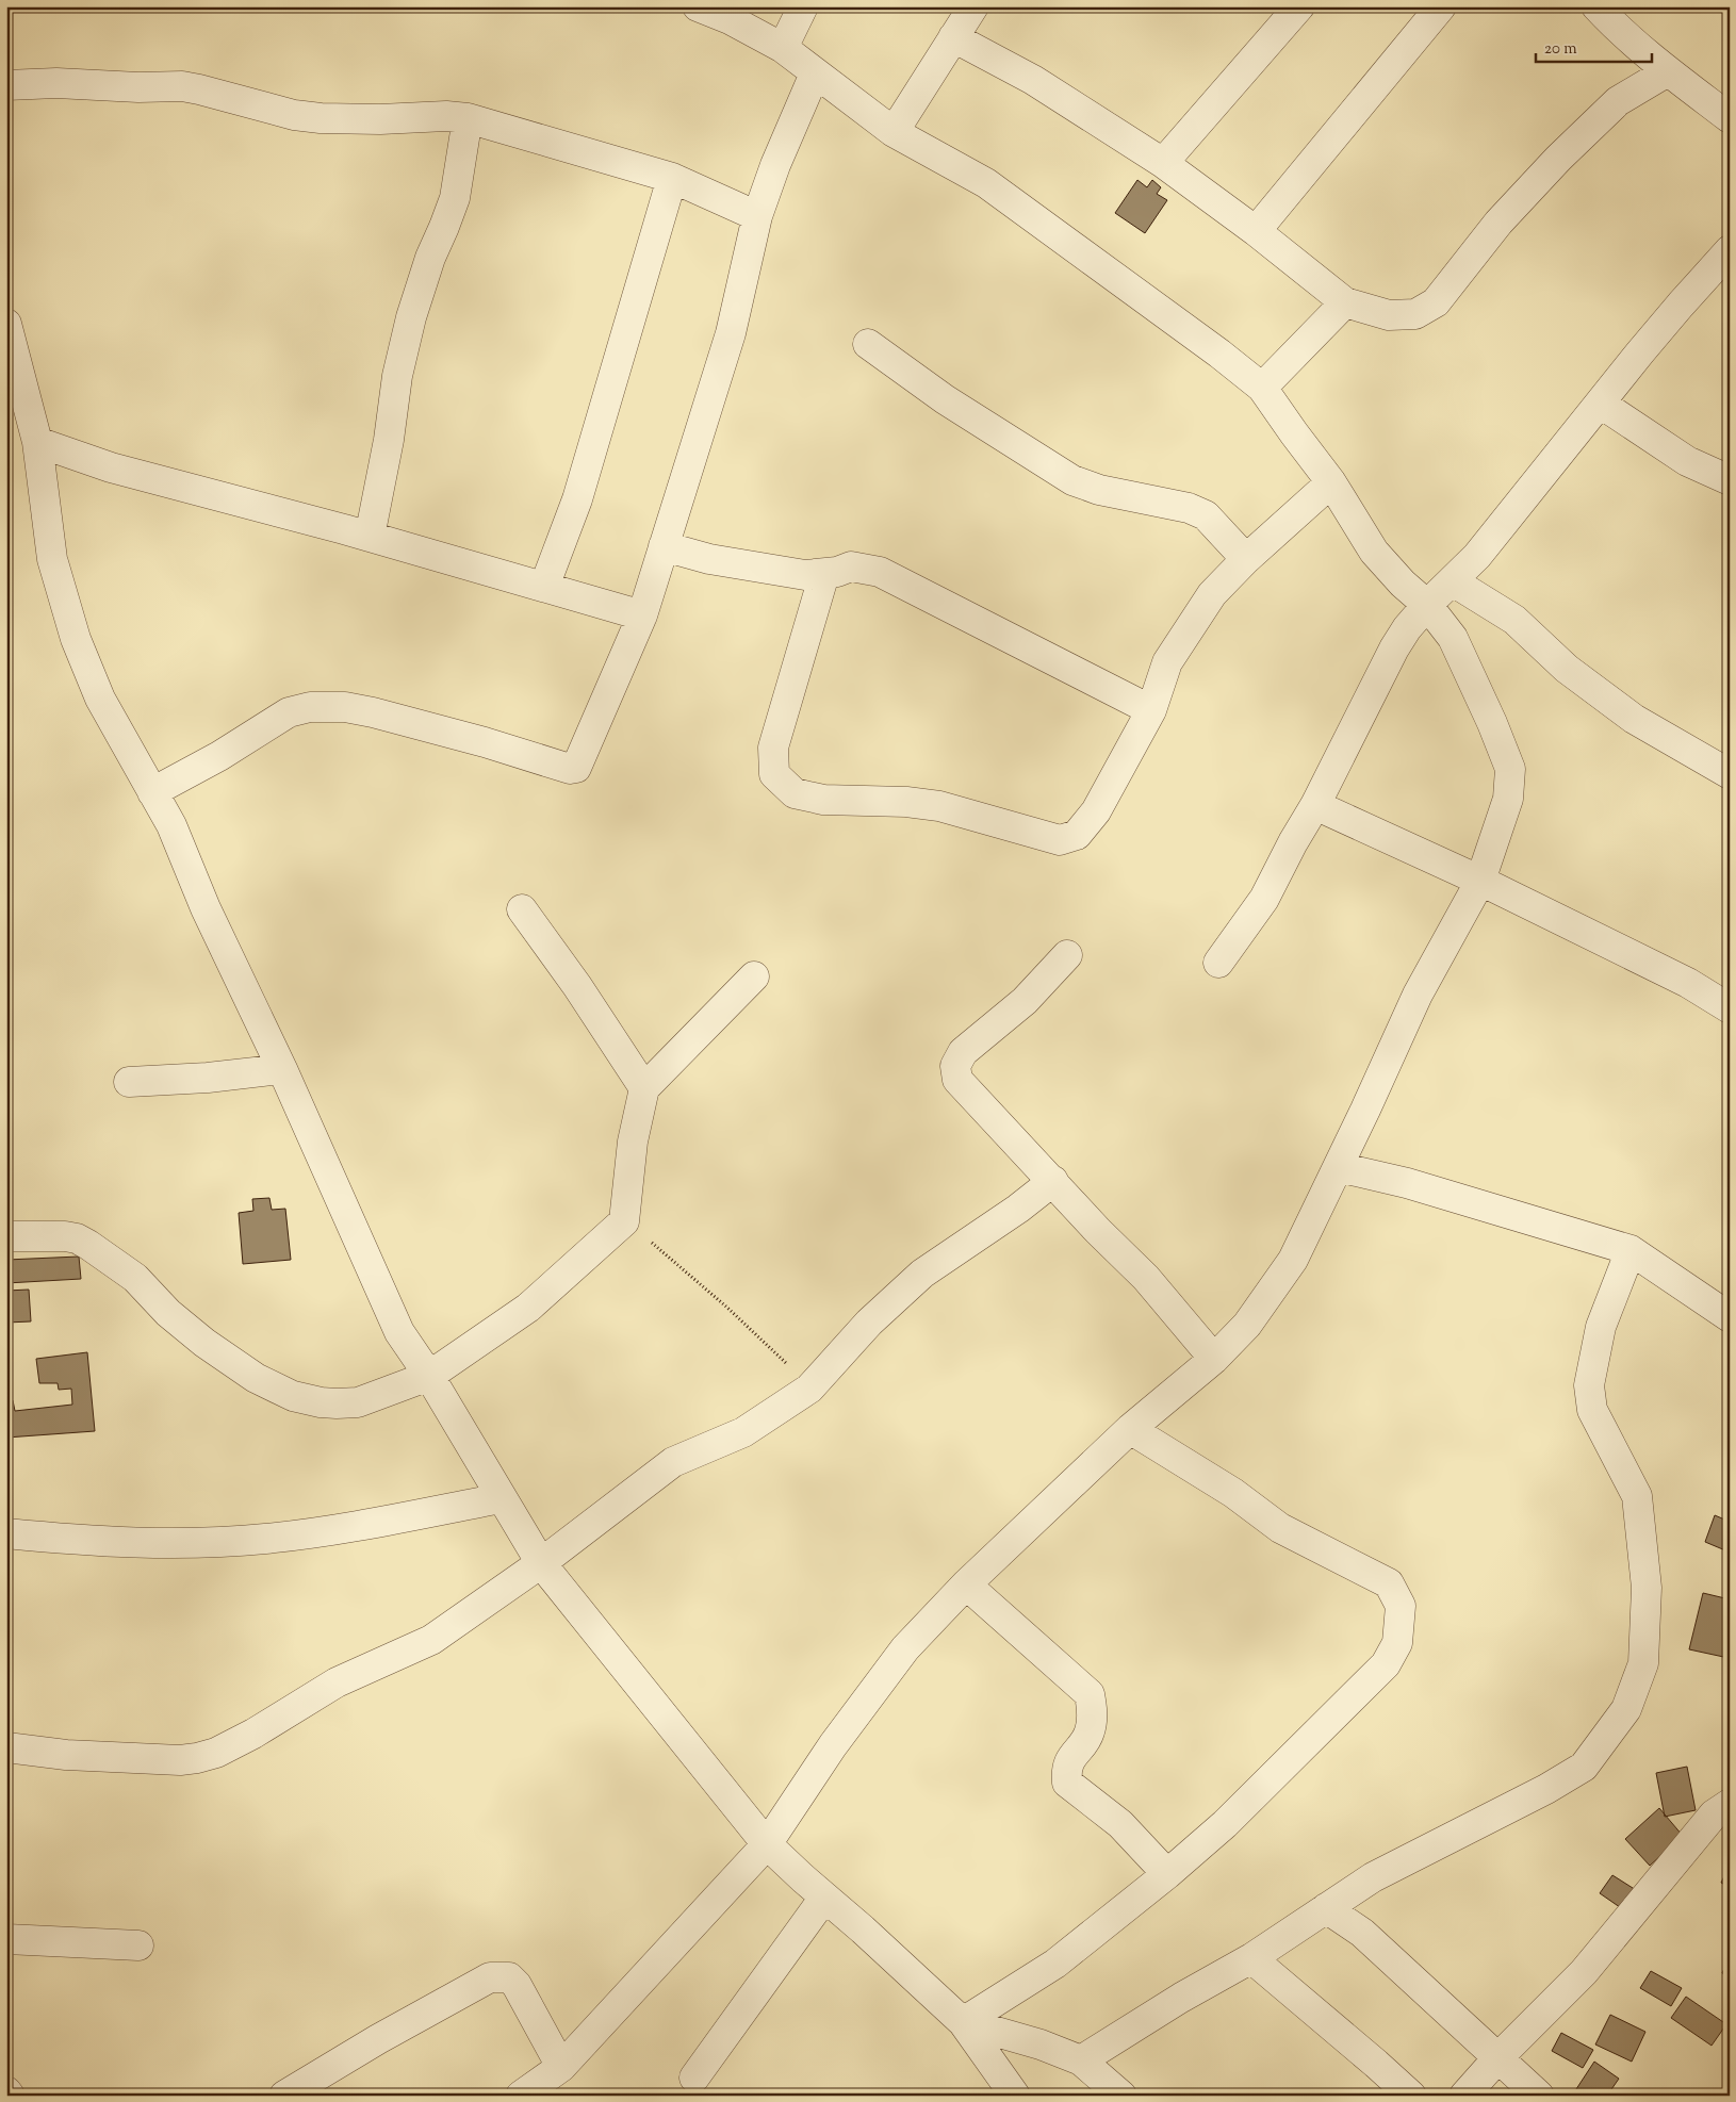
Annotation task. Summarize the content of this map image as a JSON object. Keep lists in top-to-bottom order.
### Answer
{
  "scale_bar": "20 m"
}
